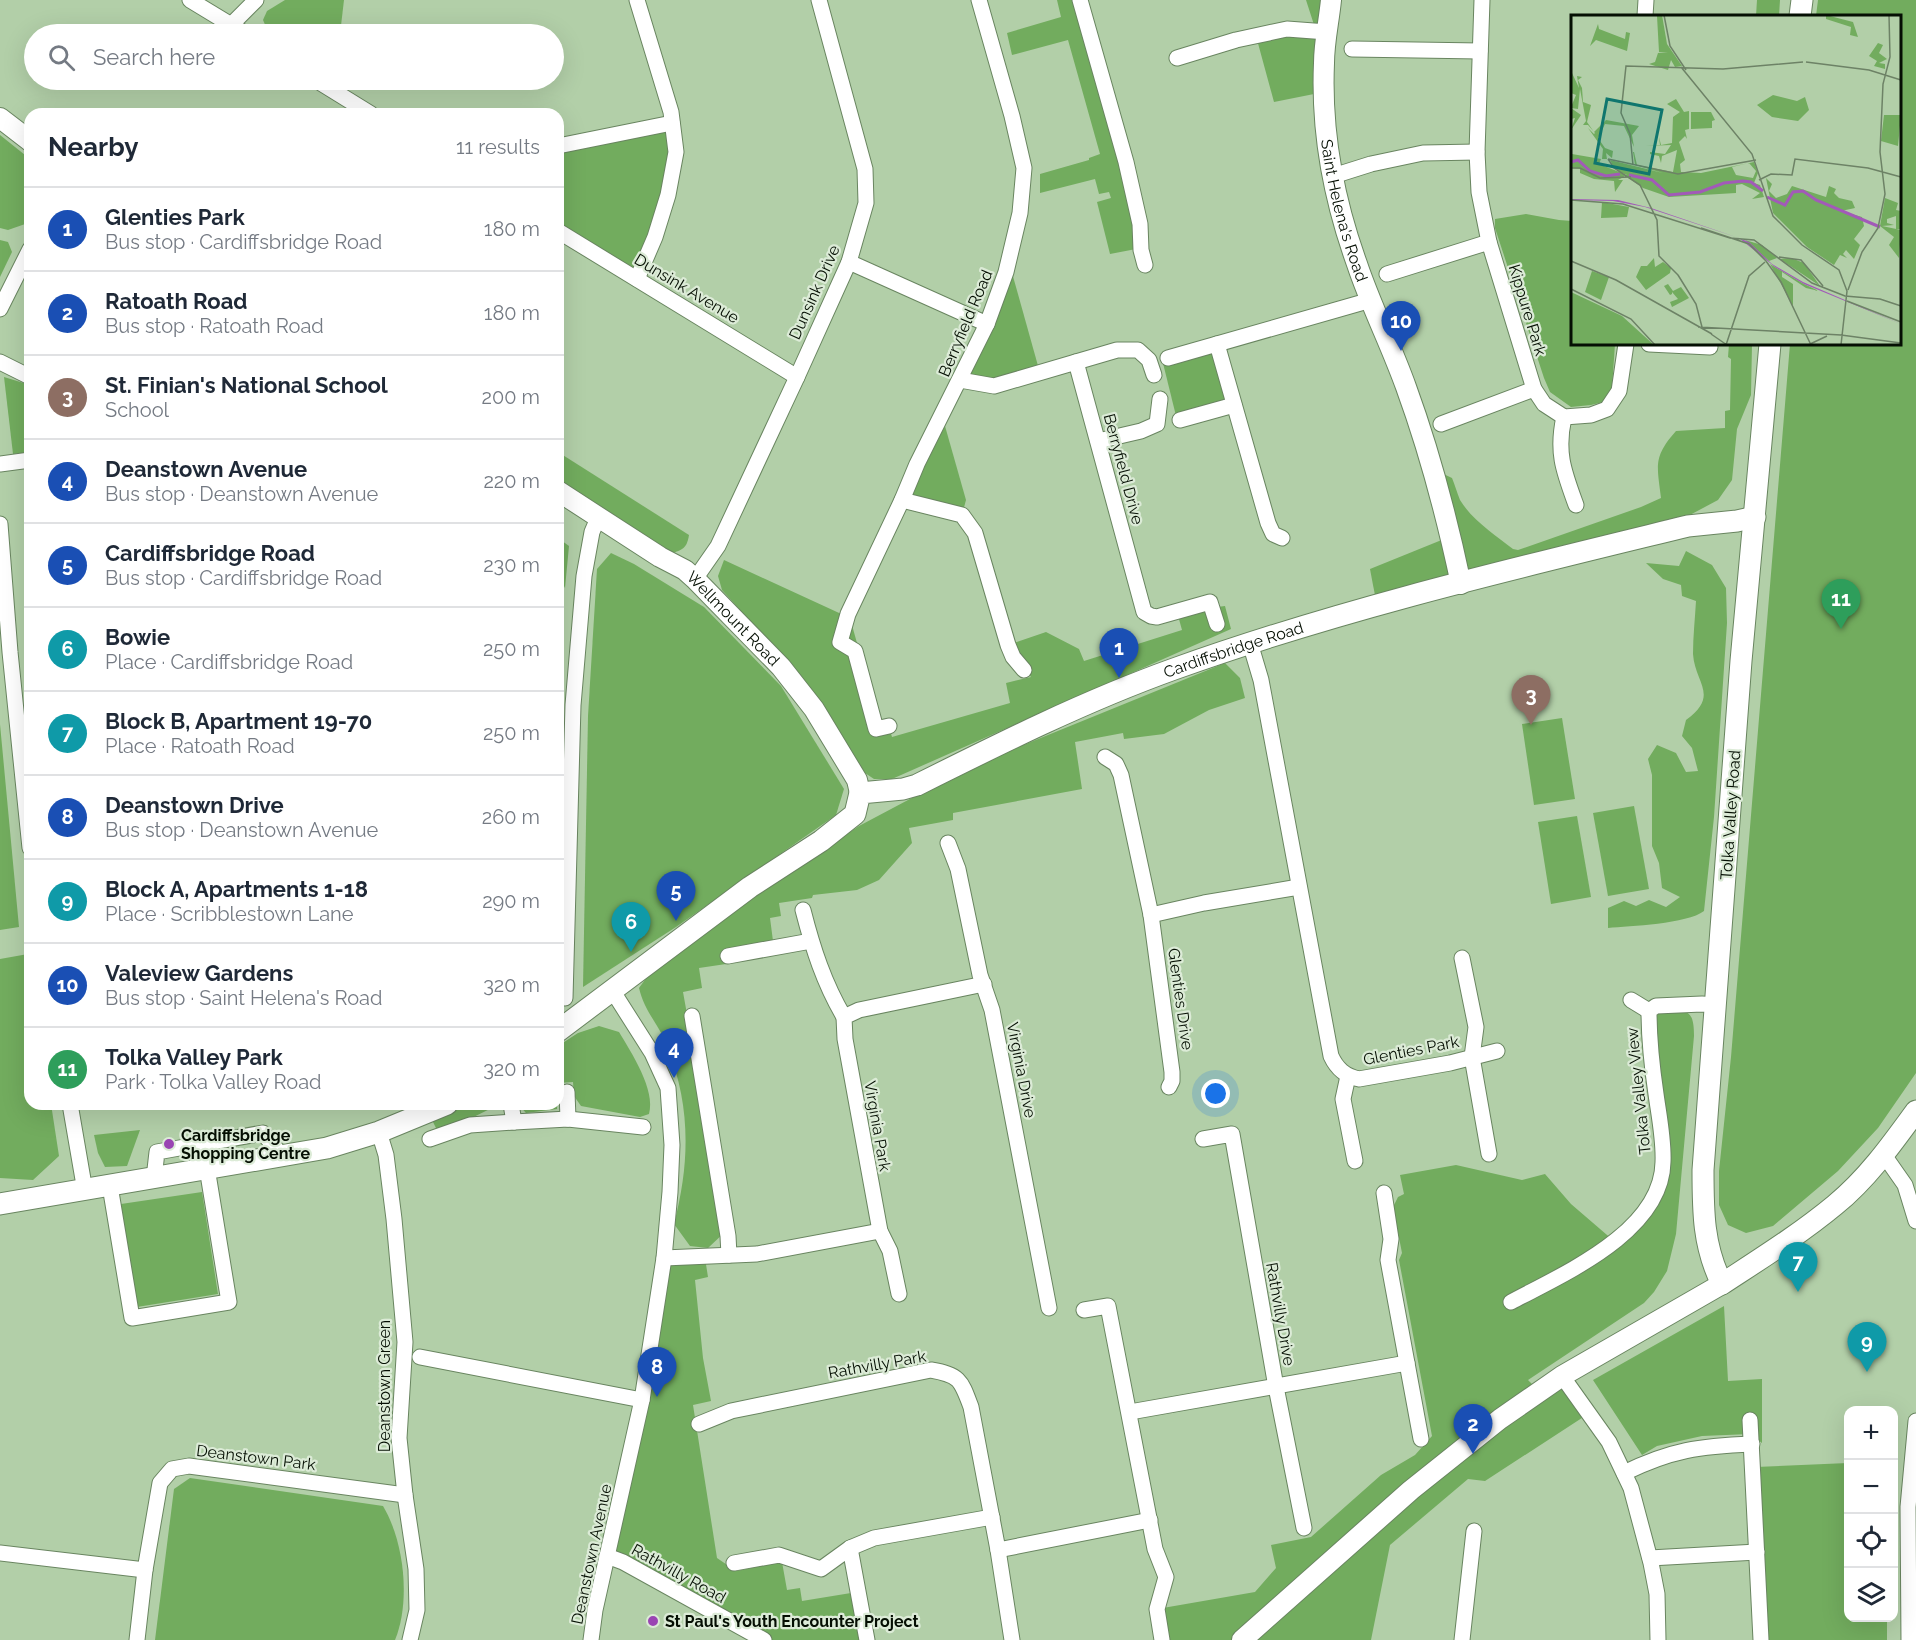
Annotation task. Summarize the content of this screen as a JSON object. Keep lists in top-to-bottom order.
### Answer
{
  "streets": {
    "main road": ["Cardiffsbridge Road", "Tolka Valley Road"],
    "street": [
      "Saint Helena's Road",
      "Dunsink Avenue",
      "Dunsink Drive",
      "Kippure Park",
      "Berryfield Road",
      "Berryfield Drive",
      "Wellmount Road",
      "Glenties Drive",
      "Glenties Park",
      "Virginia Drive",
      "Tolka Valley View",
      "Virginia Park",
      "Rathvilly Drive",
      "Rathvilly Park",
      "Deanstown Green",
      "Deanstown Park",
      "Deanstown Avenue",
      "Rathvilly Road"
    ]
  },
  "crossings": [
    ["Saint Helena's Road", "Cardiffsbridge Road"],
    ["Dunsink Avenue", "Dunsink Drive"],
    ["Dunsink Drive", "Wellmount Road"],
    ["Wellmount Road", "Cardiffsbridge Road"],
    ["Cardiffsbridge Road", "Tolka Valley Road"],
    ["Cardiffsbridge Road", "Glenties Park"],
    ["Tolka Valley Road", "Tolka Valley View"],
    ["Deanstown Green", "Deanstown Park"],
    ["Deanstown Avenue", "Rathvilly Road"]
  ],
  "places": ["Cardiffsbridge Shopping Centre", "St Paul's Youth Encounter Project"],
  "page": {
    "search": "Search here",
    "heading": ["Nearby", "11 results"],
    "list": [
      {
        "mark": "1",
        "name": "Glenties Park",
        "note": "Bus stop · Cardiffsbridge Road",
        "value": "180 m"
      },
      {
        "mark": "2",
        "name": "Ratoath Road",
        "note": "Bus stop · Ratoath Road",
        "value": "180 m"
      },
      {
        "mark": "3",
        "name": "St. Finian's National School",
        "note": "School",
        "value": "200 m"
      },
      {
        "mark": "4",
        "name": "Deanstown Avenue",
        "note": "Bus stop · Deanstown Avenue",
        "value": "220 m"
      },
      {
        "mark": "5",
        "name": "Cardiffsbridge Road",
        "note": "Bus stop · Cardiffsbridge Road",
        "value": "230 m"
      },
      {
        "mark": "6",
        "name": "Bowie",
        "note": "Place · Cardiffsbridge Road",
        "value": "250 m"
      },
      {
        "mark": "7",
        "name": "Block B, Apartment 19-70",
        "note": "Place · Ratoath Road",
        "value": "250 m"
      },
      {
        "mark": "8",
        "name": "Deanstown Drive",
        "note": "Bus stop · Deanstown Avenue",
        "value": "260 m"
      },
      {
        "mark": "9",
        "name": "Block A, Apartments 1-18",
        "note": "Place · Scribblestown Lane",
        "value": "290 m"
      },
      {
        "mark": "10",
        "name": "Valeview Gardens",
        "note": "Bus stop · Saint Helena's Road",
        "value": "320 m"
      },
      {
        "mark": "11",
        "name": "Tolka Valley Park",
        "note": "Park · Tolka Valley Road",
        "value": "320 m"
      }
    ],
    "pins": [
      "10",
      "11",
      "1",
      "3",
      "5",
      "6",
      "4",
      "7",
      "9",
      "8",
      "2"
    ],
    "map_buttons": ["+", "−"]
  }
}
